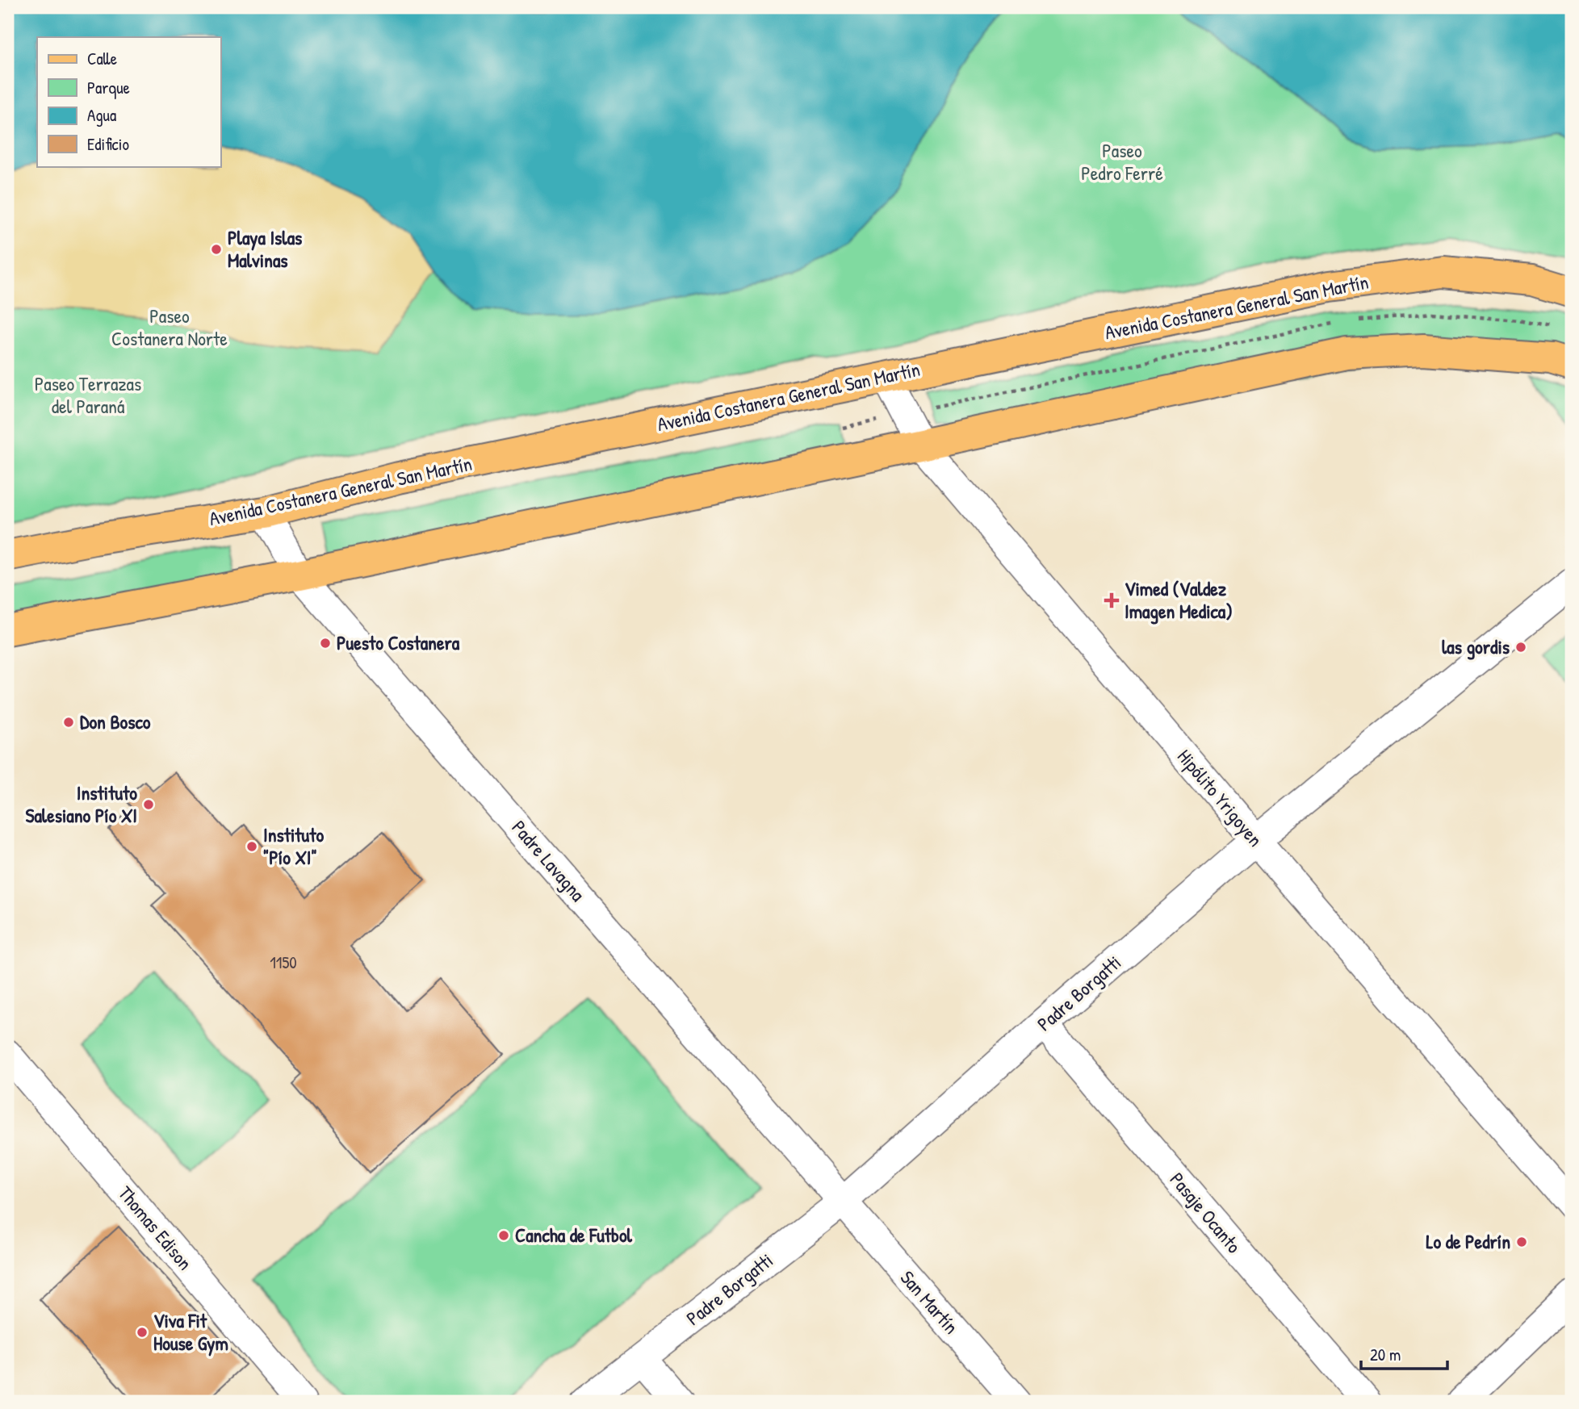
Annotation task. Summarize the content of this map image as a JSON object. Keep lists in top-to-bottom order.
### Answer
{
  "streets": {
    "main road": ["Avenida Costanera General San Martín"],
    "street": [
      "Hipólito Yrigoyen",
      "Padre Lavagna",
      "Padre Borgatti",
      "Pasaje Ocanto",
      "Thomas Edison",
      "San Martín"
    ]
  },
  "crossings": [
    ["Avenida Costanera General San Martín", "Hipólito Yrigoyen"],
    ["Avenida Costanera General San Martín", "Padre Lavagna"],
    ["Hipólito Yrigoyen", "Padre Borgatti"],
    ["Padre Lavagna", "Padre Borgatti"],
    ["Padre Lavagna", "San Martín"],
    ["Padre Borgatti", "Pasaje Ocanto"],
    ["Padre Borgatti", "San Martín"]
  ],
  "parks": ["Paseo Pedro Ferré", "Paseo Costanera Norte", "Paseo Terrazas del Paraná"],
  "places": {
    "other": [
      "Playa Islas Malvinas",
      "Puesto Costanera",
      "las gordis",
      "Don Bosco",
      "Instituto Salesiano Pío XI",
      "Instituto \"Pío XI\"",
      "Cancha de Futbol",
      "Lo de Pedrín",
      "Viva Fit House Gym"
    ],
    "health": ["Vimed (Valdez Imagen Medica)"]
  },
  "house_numbers": ["1150"],
  "legend": [
    "Calle",
    "Parque",
    "Agua",
    "Edificio"
  ],
  "scale_bar": "20 m"
}
